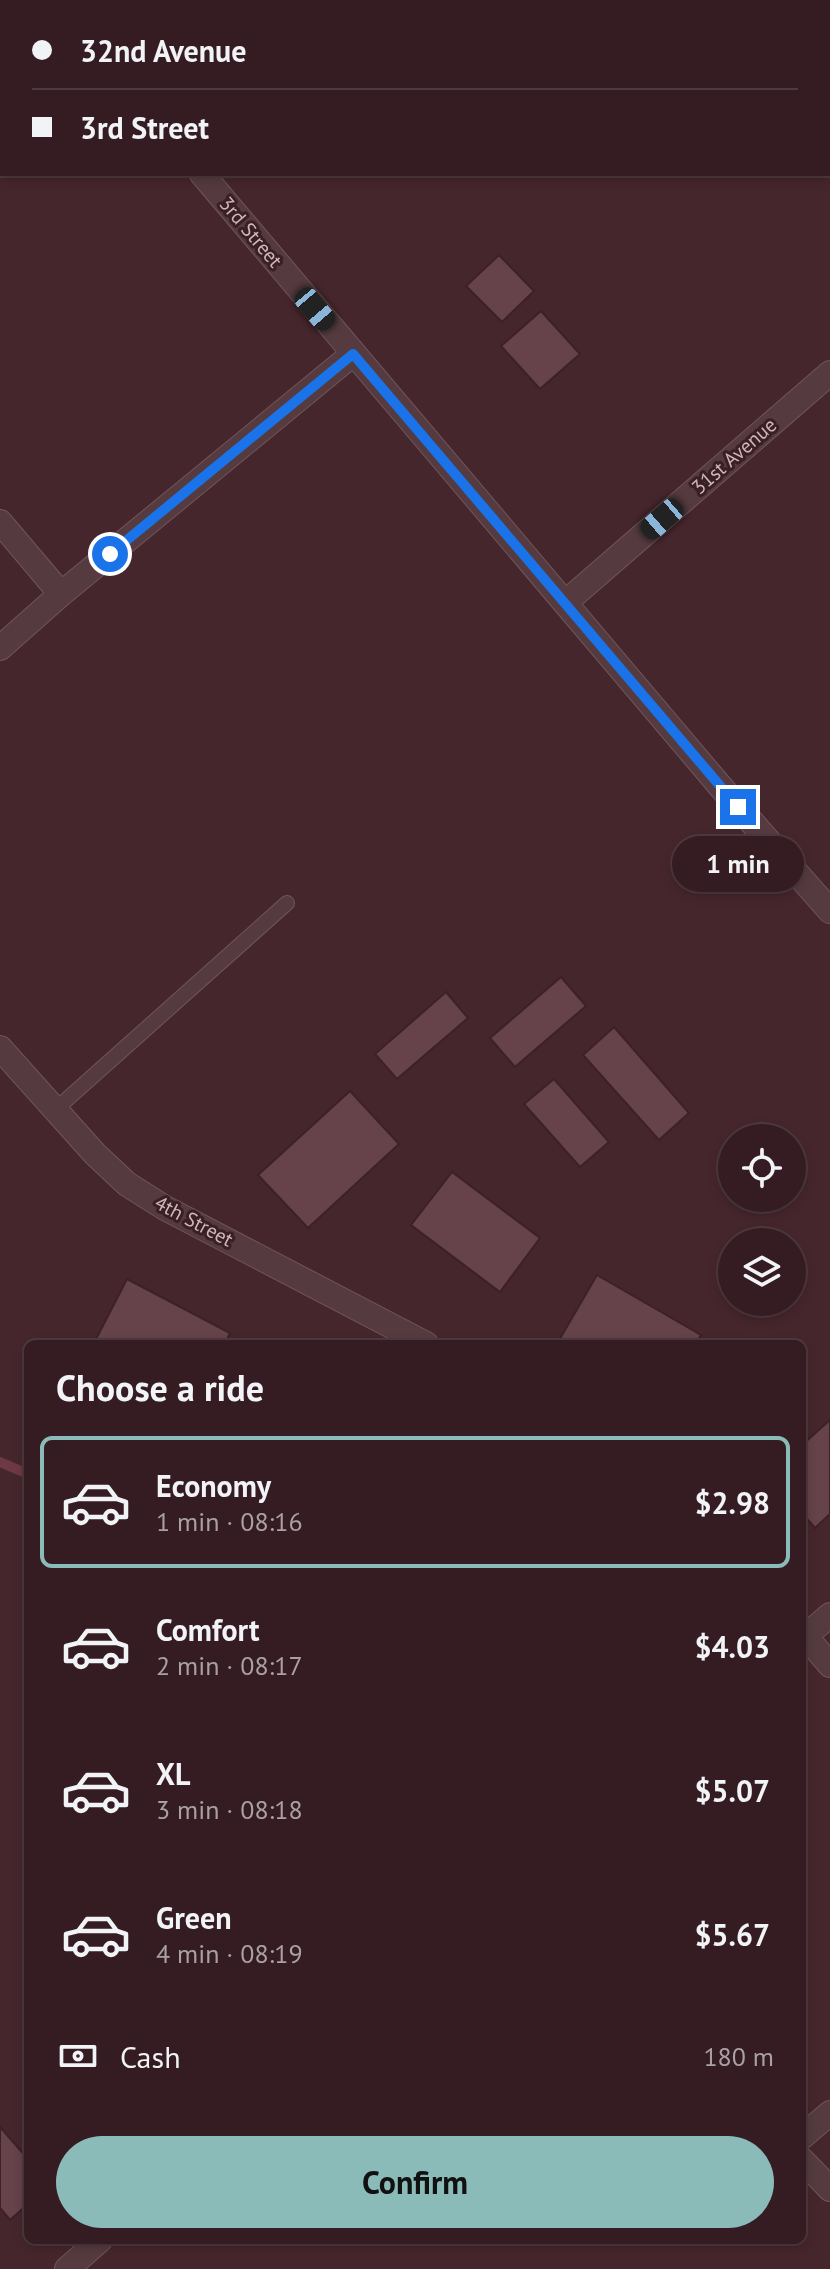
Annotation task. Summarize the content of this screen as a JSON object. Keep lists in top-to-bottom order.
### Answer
{
  "streets": {
    "street": ["3rd Street", "31st Avenue", "4th Street"]
  },
  "crossings": [
    ["3rd Street", "31st Avenue"]
  ],
  "page": {
    "banner": ["32nd Avenue", "3rd Street"],
    "bubble": "1 min",
    "heading": "Choose a ride",
    "list": [
      {
        "name": "Economy",
        "note": "1 min · 08:16",
        "value": "$2.98"
      },
      {
        "name": "Comfort",
        "note": "2 min · 08:17",
        "value": "$4.03"
      },
      {
        "name": "XL",
        "note": "3 min · 08:18",
        "value": "$5.07"
      },
      {
        "name": "Green",
        "note": "4 min · 08:19",
        "value": "$5.67"
      }
    ],
    "pay": ["Cash", "180 m"],
    "buttons": "Confirm"
  }
}
